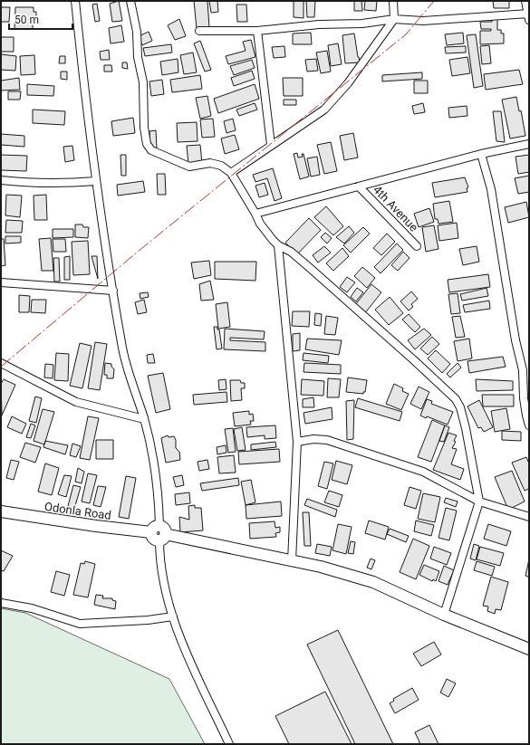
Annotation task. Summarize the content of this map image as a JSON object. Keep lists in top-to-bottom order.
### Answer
{
  "streets": {
    "street": ["4th Avenue", "Odonla Road"]
  },
  "scale_bar": "50 m"
}
